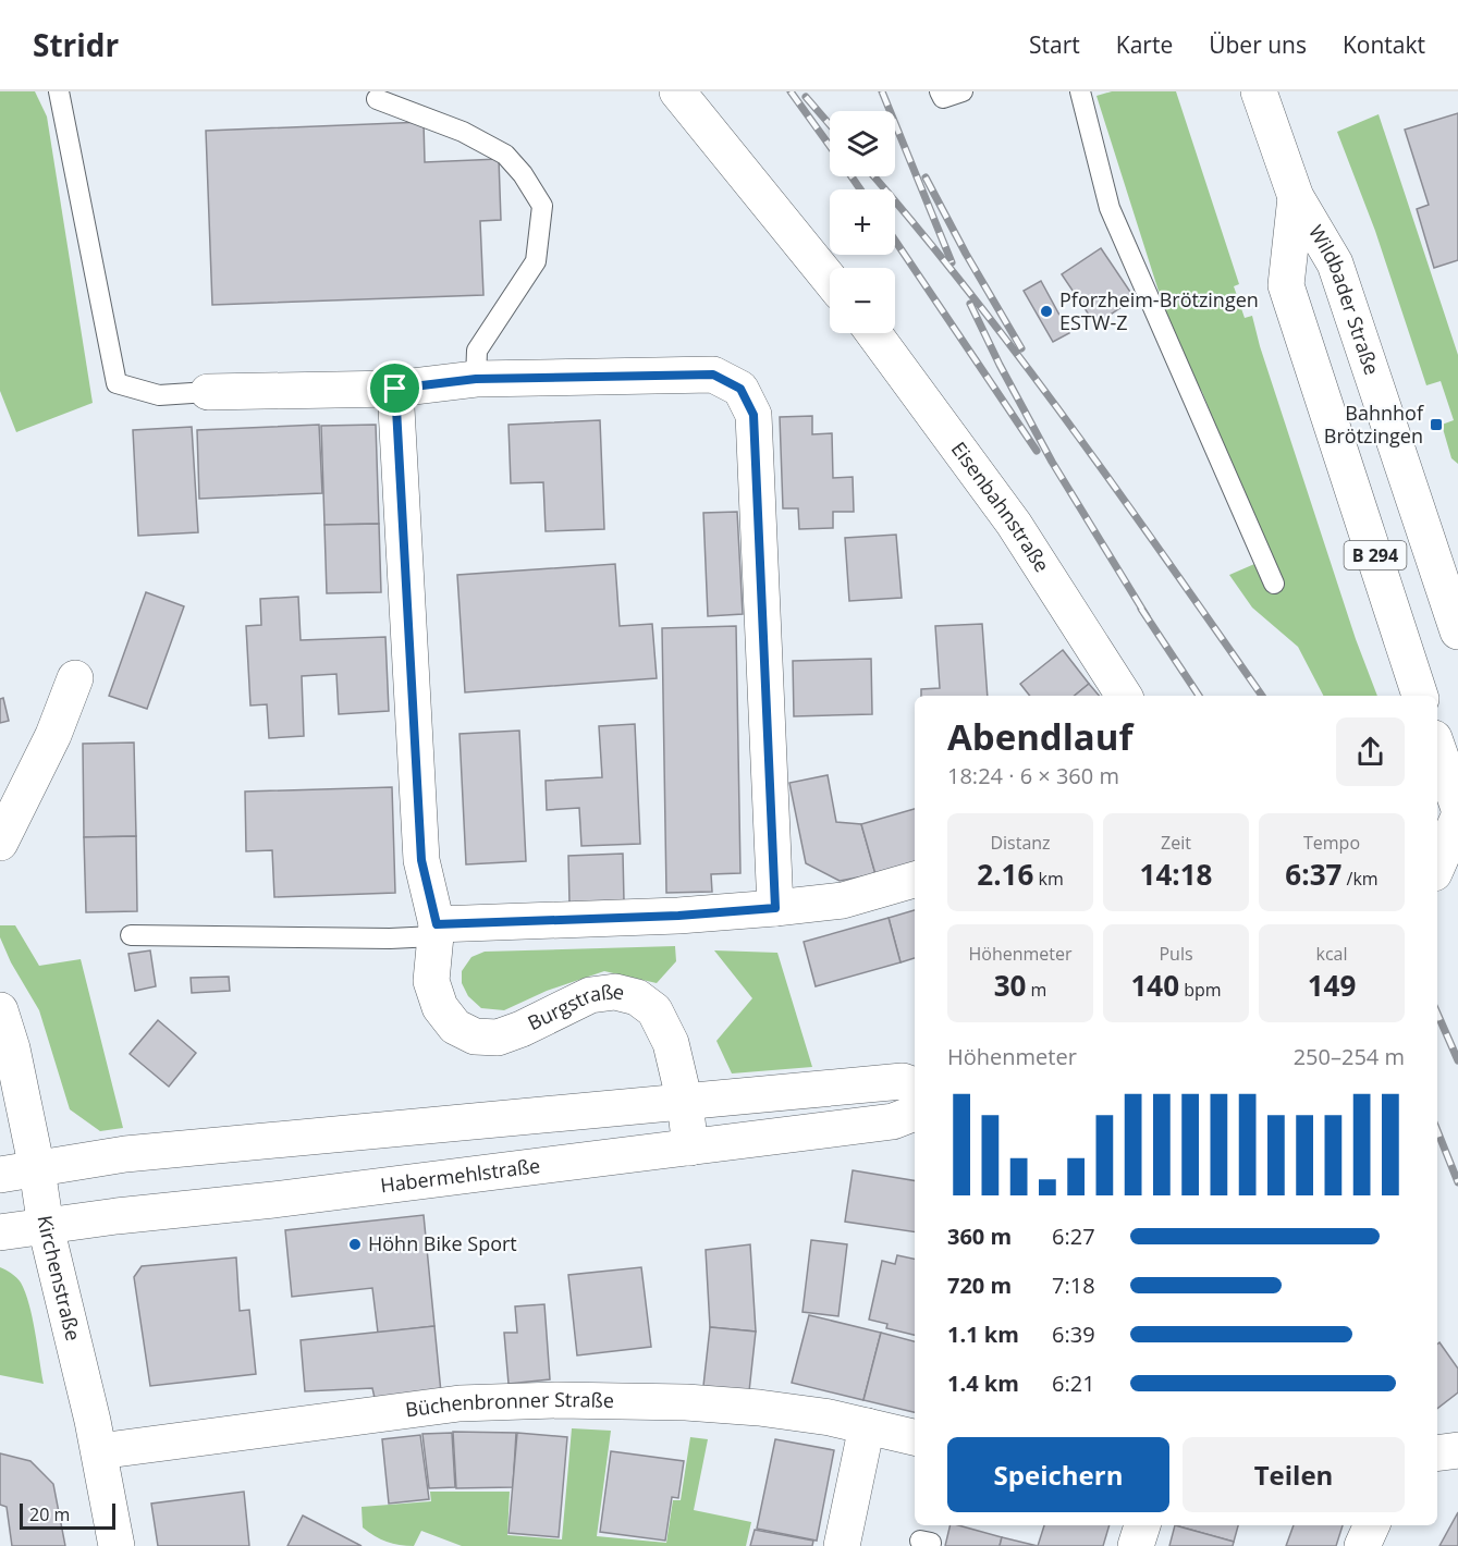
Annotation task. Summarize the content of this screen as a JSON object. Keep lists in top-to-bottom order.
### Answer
{
  "streets": {
    "street": [
      "Wildbader Straße",
      "Eisenbahnstraße",
      "B 294",
      "Burgstraße",
      "Habermehlstraße",
      "Kirchenstraße",
      "Büchenbronner Straße"
    ]
  },
  "crossings": [
    ["Burgstraße", "Habermehlstraße"],
    ["Habermehlstraße", "Kirchenstraße"],
    ["Kirchenstraße", "Büchenbronner Straße"]
  ],
  "places": {
    "other": ["Pforzheim-Brötzingen ESTW-Z", "Höhn Bike Sport"],
    "transit": ["Bahnhof Brötzingen"]
  },
  "scale_bar": "20 m",
  "page": {
    "header": "Stridr",
    "nav": [
      "Start",
      "Karte",
      "Über uns",
      "Kontakt"
    ],
    "map_buttons": ["+", "−"],
    "heading": ["Abendlauf", "18:24 · 6 × 360 m"],
    "stats": [
      ["Distanz", "2.16 km"],
      ["Zeit", "14:18"],
      ["Tempo", "6:37 /km"],
      ["Höhenmeter", "30 m"],
      ["Puls", "140 bpm"],
      ["kcal", "149"]
    ],
    "chart": ["Höhenmeter", "250–254 m"],
    "list": [
      {
        "name": "360 m",
        "note": "6:27"
      },
      {
        "name": "720 m",
        "note": "7:18"
      },
      {
        "name": "1.1 km",
        "note": "6:39"
      },
      {
        "name": "1.4 km",
        "note": "6:21"
      }
    ],
    "buttons": ["Speichern", "Teilen"],
    "scale": "20 m"
  }
}
